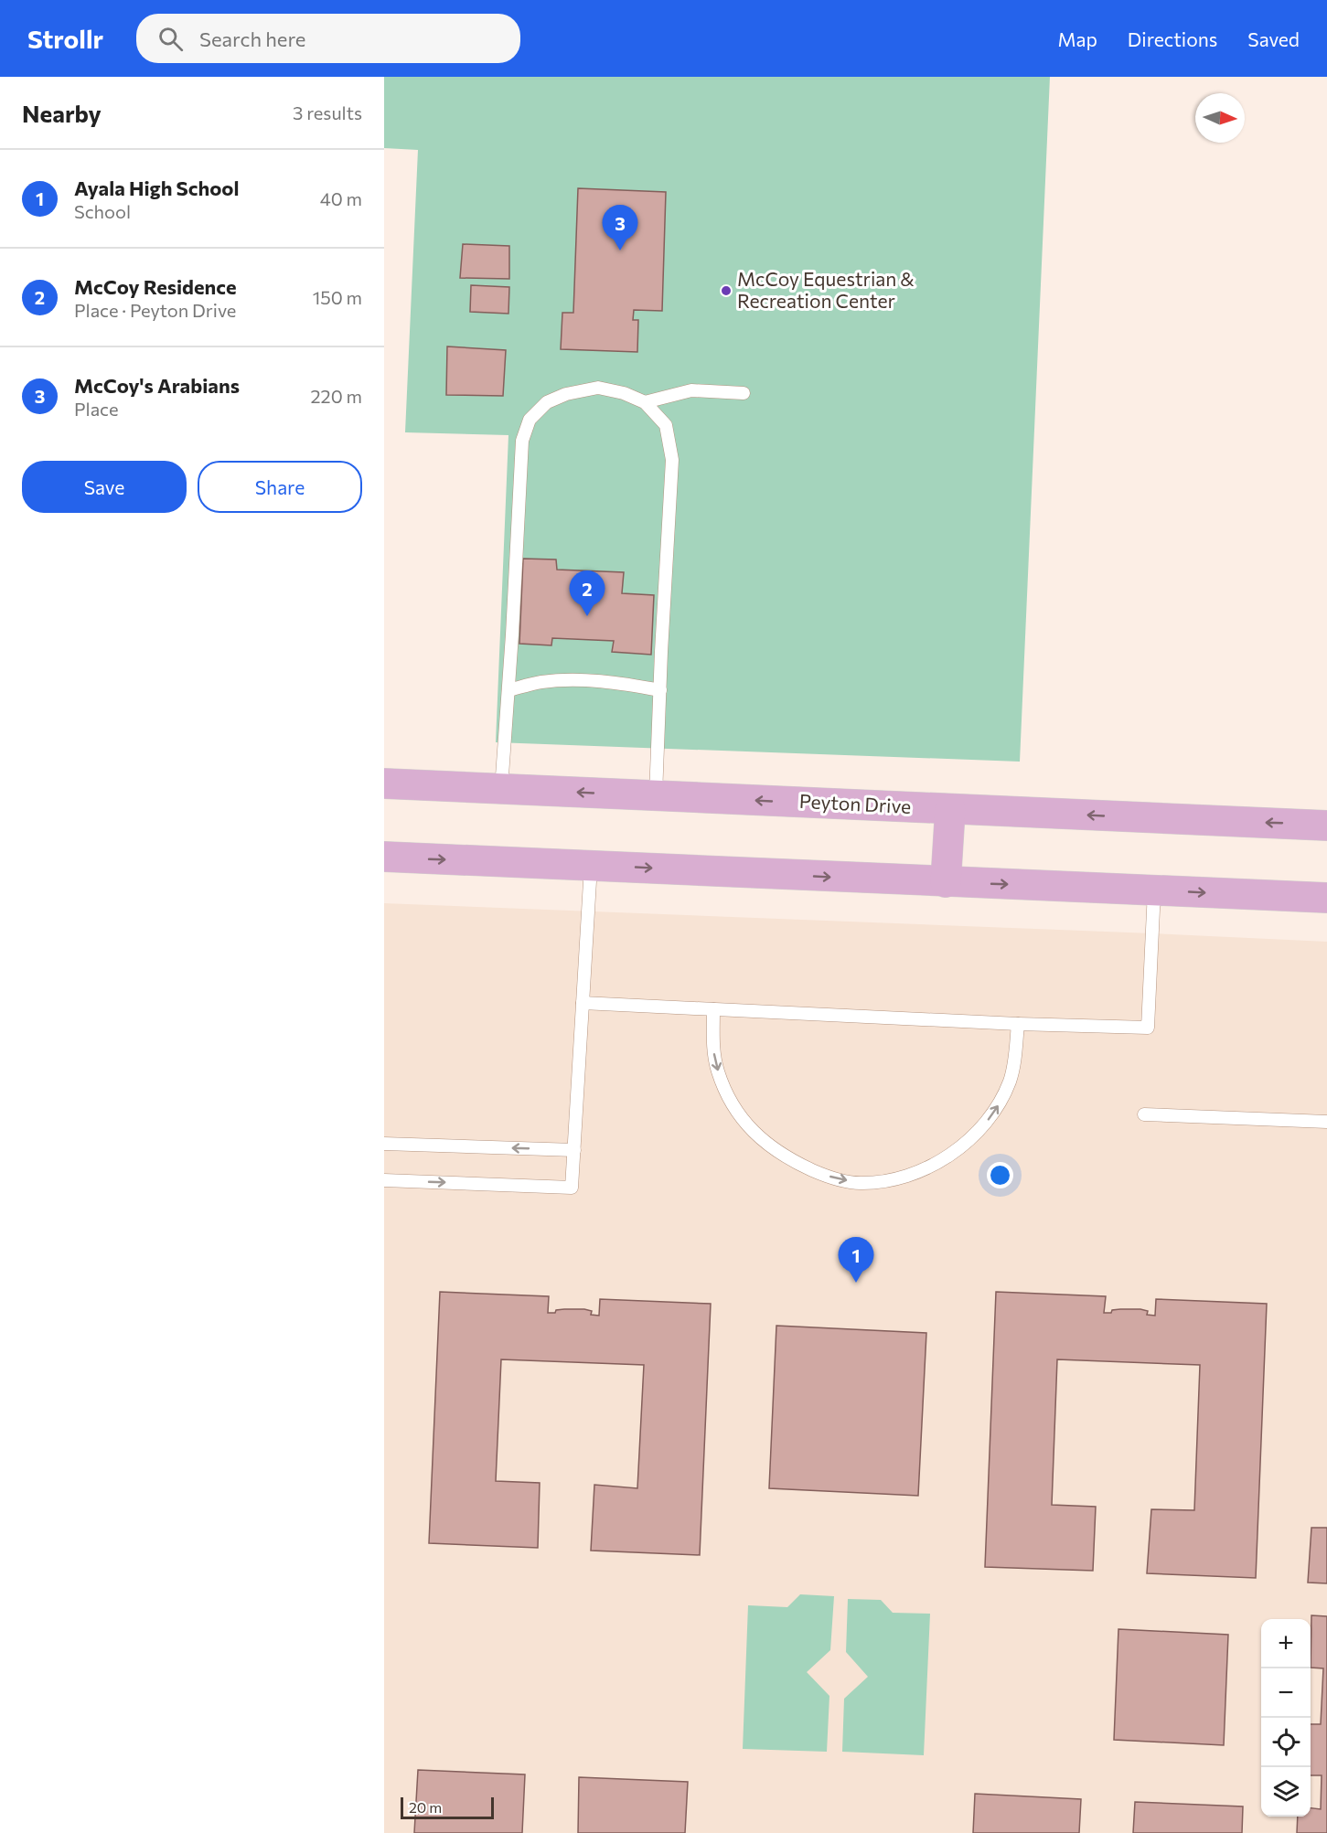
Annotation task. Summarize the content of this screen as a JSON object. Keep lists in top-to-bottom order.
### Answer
{
  "streets": {
    "main road": ["Peyton Drive"]
  },
  "places": ["McCoy Equestrian & Recreation Center"],
  "scale_bar": "20 m",
  "north": "right",
  "page": {
    "header": "Strollr",
    "search": "Search here",
    "nav": ["Map", "Directions", "Saved"],
    "heading": ["Nearby", "3 results"],
    "list": [
      {
        "mark": "1",
        "name": "Ayala High School",
        "note": "School",
        "value": "40 m"
      },
      {
        "mark": "2",
        "name": "McCoy Residence",
        "note": "Place · Peyton Drive",
        "value": "150 m"
      },
      {
        "mark": "3",
        "name": "McCoy's Arabians",
        "note": "Place",
        "value": "220 m"
      }
    ],
    "pins": ["3", "2", "1"],
    "buttons": ["Save", "Share"],
    "map_buttons": ["+", "−"],
    "scale": "20 m"
  }
}
